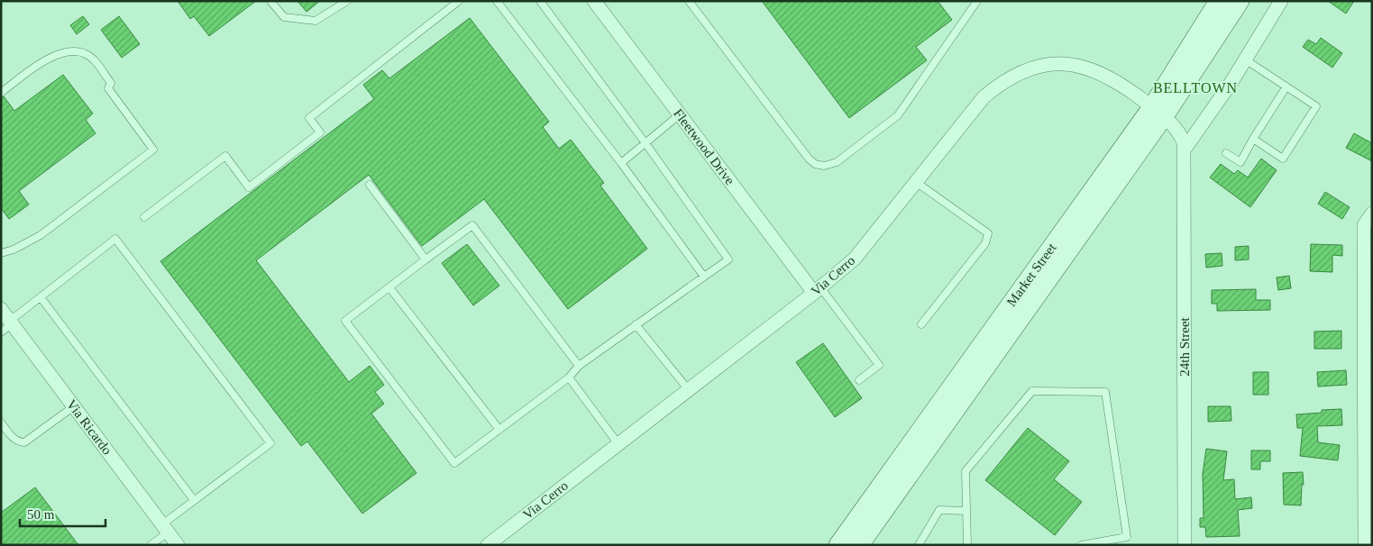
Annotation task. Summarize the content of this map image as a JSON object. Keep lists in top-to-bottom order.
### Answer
{
  "streets": {
    "main road": ["Market Street"],
    "street": [
      "Fleetwood Drive",
      "Via Cerro",
      "24th Street",
      "Via Ricardo"
    ]
  },
  "crossings": [
    ["Fleetwood Drive", "Via Cerro"],
    ["Market Street", "Via Cerro"],
    ["Market Street", "24th Street"],
    ["Via Cerro", "24th Street"]
  ],
  "districts": ["BELLTOWN"],
  "scale_bar": "50 m"
}
